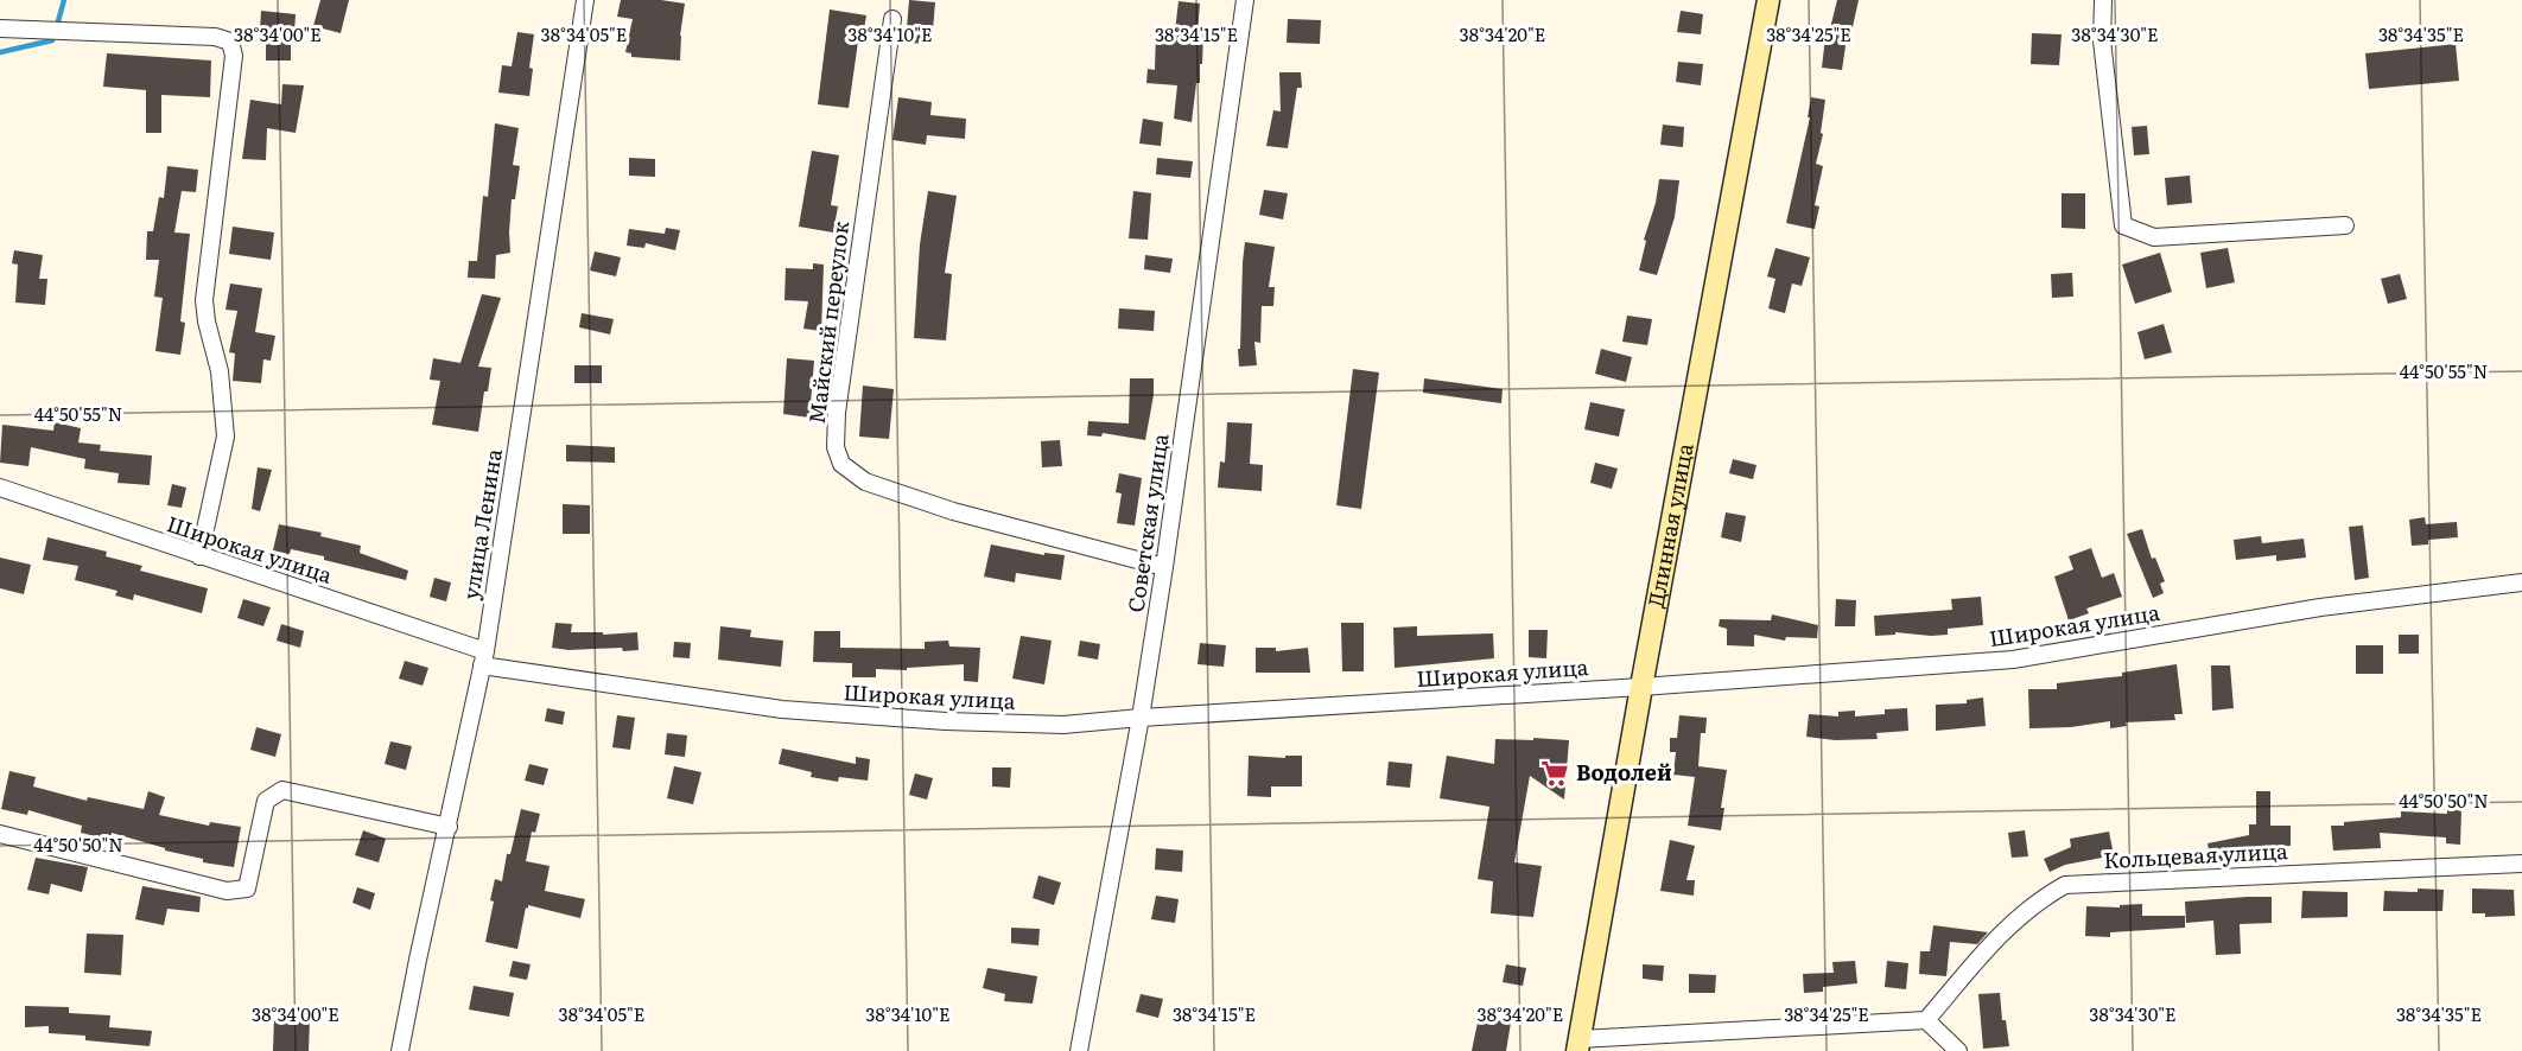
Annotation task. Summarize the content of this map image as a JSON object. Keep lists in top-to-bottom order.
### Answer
{
  "streets": {
    "main road": ["Длинная улица"],
    "street": [
      "Майский переулок",
      "Советская улица",
      "улица Ленина",
      "Широкая улица",
      "Кольцевая улица"
    ]
  },
  "crossings": [
    ["Майский переулок", "Советская улица"],
    ["Советская улица", "Широкая улица"],
    ["улица Ленина", "Широкая улица"],
    ["Длинная улица", "Широкая улица"]
  ],
  "places": {
    "supermarket": ["Водолей"]
  },
  "coordinates": [
    "38°34'00\"E",
    "38°34'05\"E",
    "38°34'10\"E",
    "38°34'15\"E",
    "38°34'20\"E",
    "38°34'25\"E",
    "38°34'30\"E",
    "38°34'35\"E",
    "44°50'55\"N",
    "44°50'50\"N"
  ]
}
